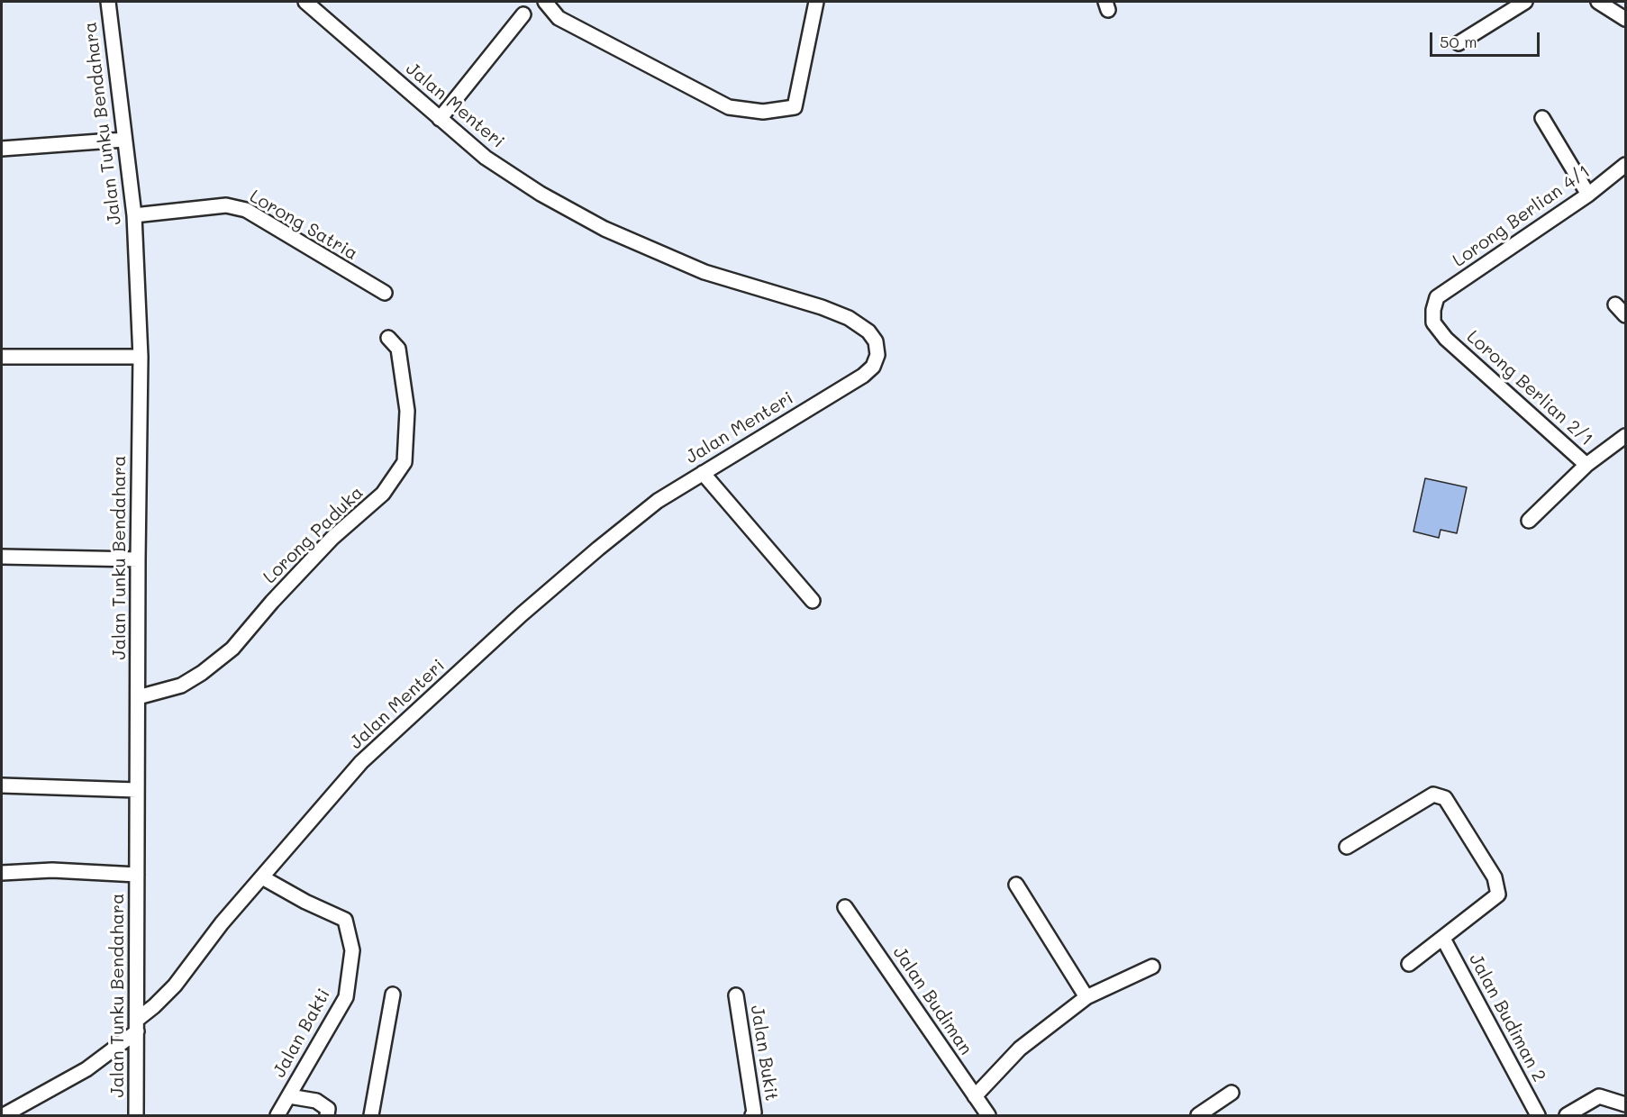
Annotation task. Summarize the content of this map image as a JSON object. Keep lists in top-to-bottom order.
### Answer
{
  "streets": {
    "street": [
      "Jalan Menteri",
      "Jalan Tunku Bendahara",
      "Lorong Berlian 4/1",
      "Lorong Satria",
      "Lorong Berlian 2/1",
      "Lorong Paduka",
      "Jalan Budiman",
      "Jalan Budiman 2",
      "Jalan Bakti",
      "Jalan Bukit"
    ]
  },
  "crossings": [
    ["Jalan Menteri", "Jalan Tunku Bendahara"],
    ["Jalan Menteri", "Jalan Bakti"],
    ["Jalan Tunku Bendahara", "Lorong Satria"],
    ["Jalan Tunku Bendahara", "Lorong Paduka"],
    ["Lorong Berlian 4/1", "Lorong Berlian 2/1"]
  ],
  "scale_bar": "50 m"
}
